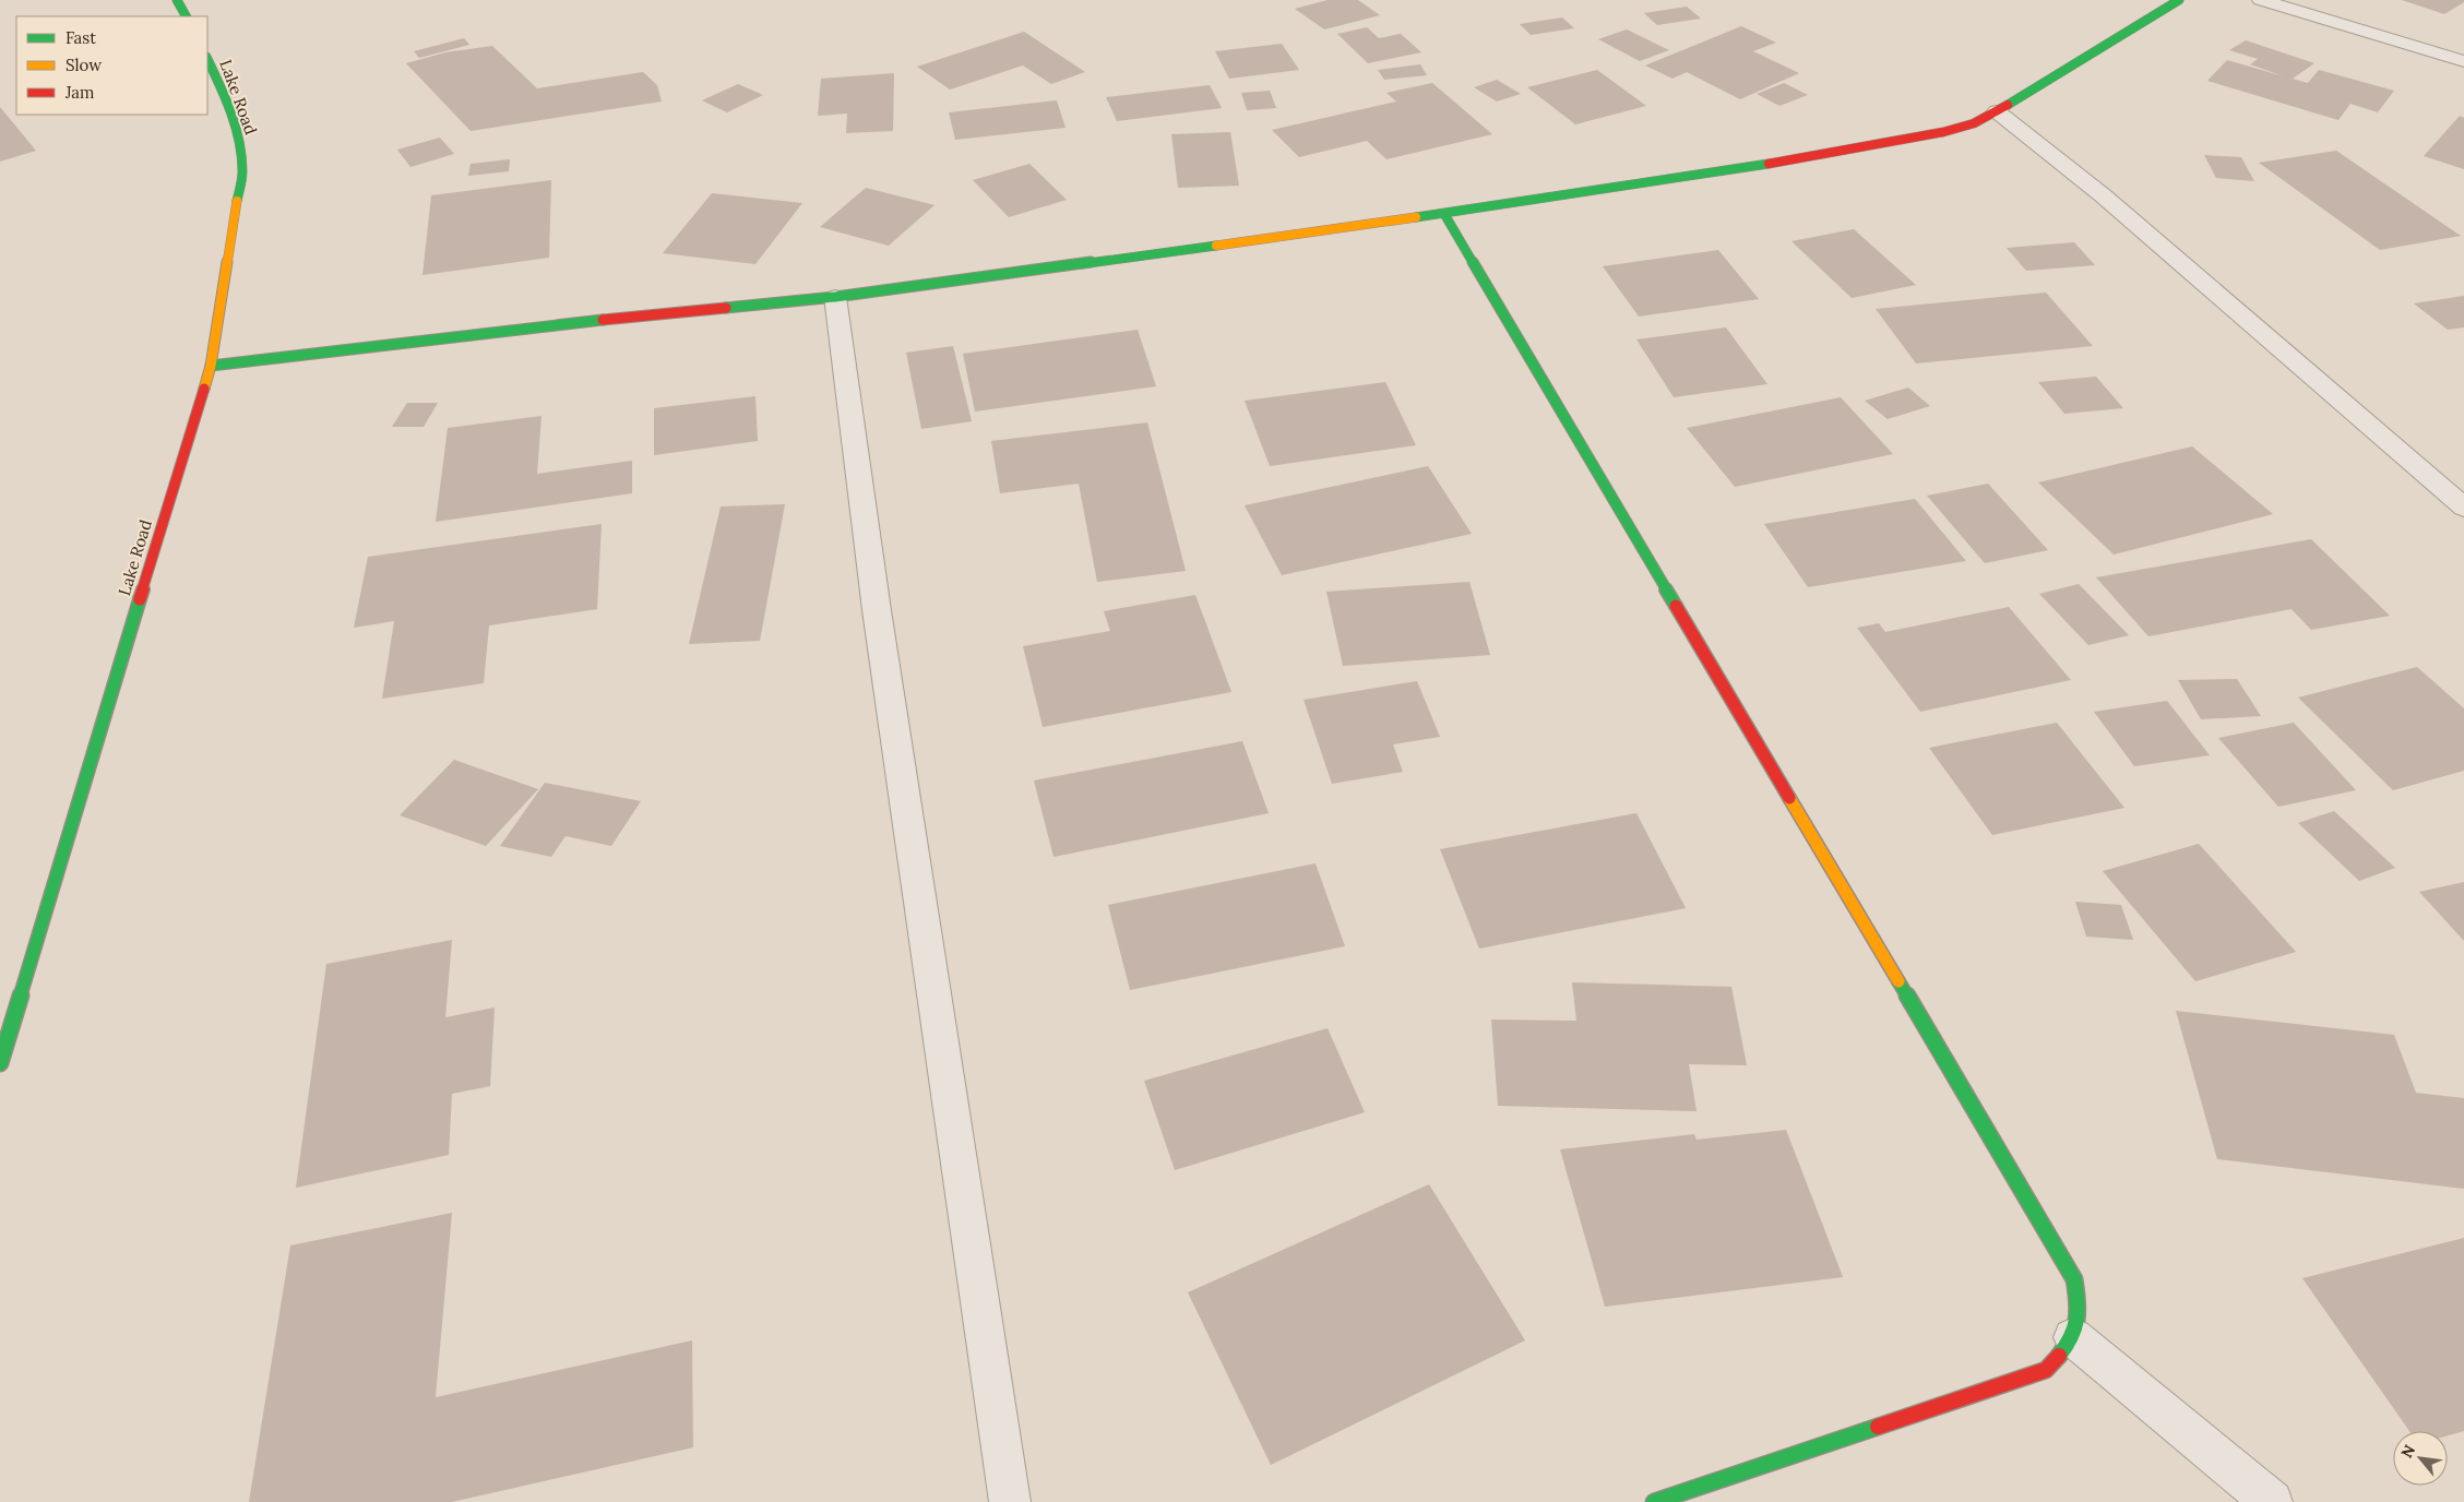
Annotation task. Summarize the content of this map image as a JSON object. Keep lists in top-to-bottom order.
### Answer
{
  "streets": {
    "street": ["Lake Road"]
  },
  "legend": ["Fast", "Slow", "Jam"],
  "north": "top left"
}
